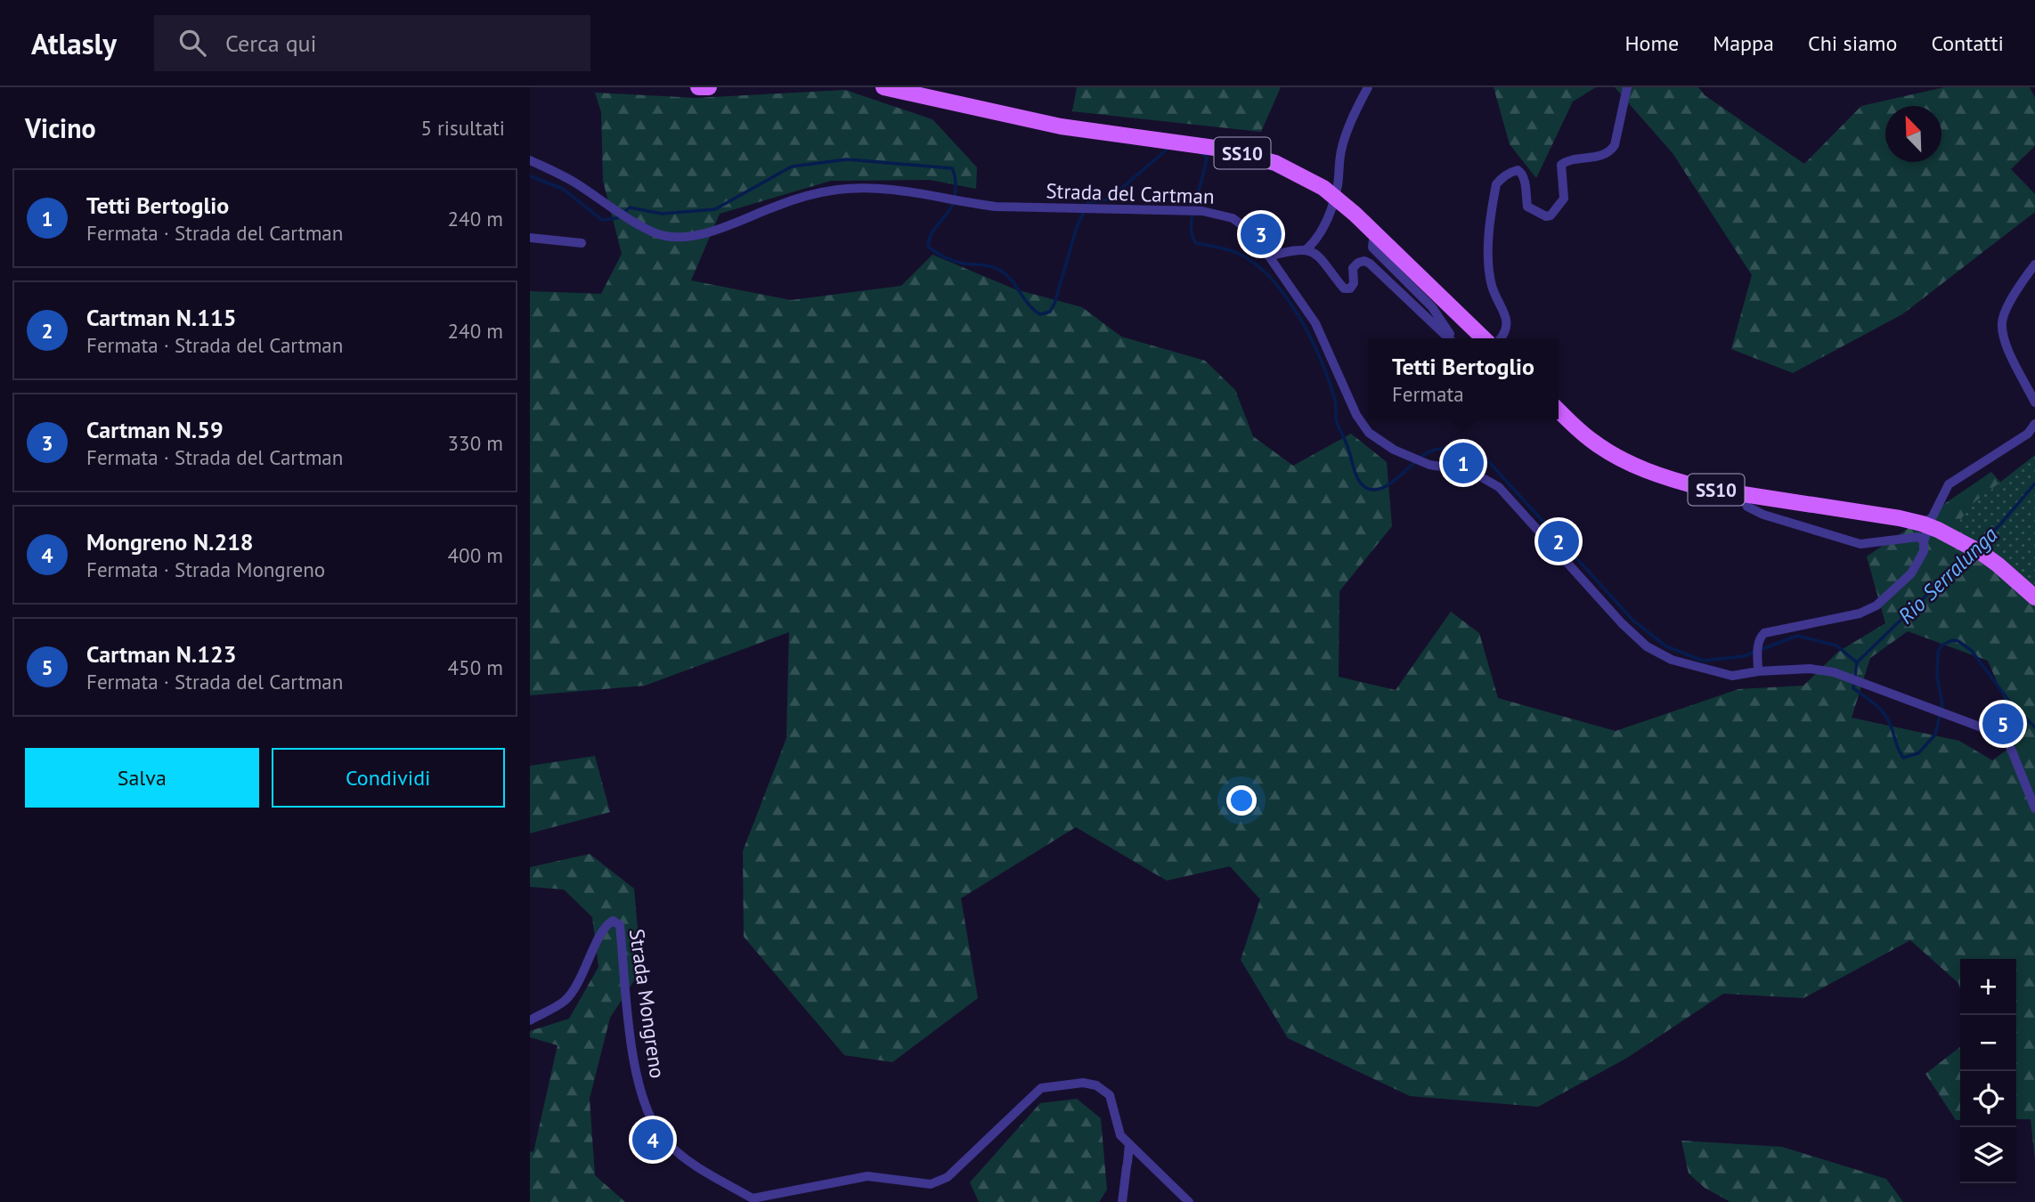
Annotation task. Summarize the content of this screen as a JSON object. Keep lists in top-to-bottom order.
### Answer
{
  "streets": {
    "main road": ["SS10"],
    "street": ["Strada del Cartman", "Strada Mongreno"]
  },
  "water": ["Rio Serralunga"],
  "north": "top left",
  "page": {
    "header": "Atlasly",
    "search": "Cerca qui",
    "nav": [
      "Home",
      "Mappa",
      "Chi siamo",
      "Contatti"
    ],
    "heading": ["Vicino", "5 risultati"],
    "list": [
      {
        "mark": "1",
        "name": "Tetti Bertoglio",
        "note": "Fermata · Strada del Cartman",
        "value": "240 m"
      },
      {
        "mark": "2",
        "name": "Cartman N.115",
        "note": "Fermata · Strada del Cartman",
        "value": "240 m"
      },
      {
        "mark": "3",
        "name": "Cartman N.59",
        "note": "Fermata · Strada del Cartman",
        "value": "330 m"
      },
      {
        "mark": "4",
        "name": "Mongreno N.218",
        "note": "Fermata · Strada Mongreno",
        "value": "400 m"
      },
      {
        "mark": "5",
        "name": "Cartman N.123",
        "note": "Fermata · Strada del Cartman",
        "value": "450 m"
      }
    ],
    "pins": [
      "3",
      "1",
      "2",
      "5",
      "4"
    ],
    "popup": ["Tetti Bertoglio", "Fermata"],
    "buttons": ["Salva", "Condividi"],
    "map_buttons": ["+", "−"]
  }
}
